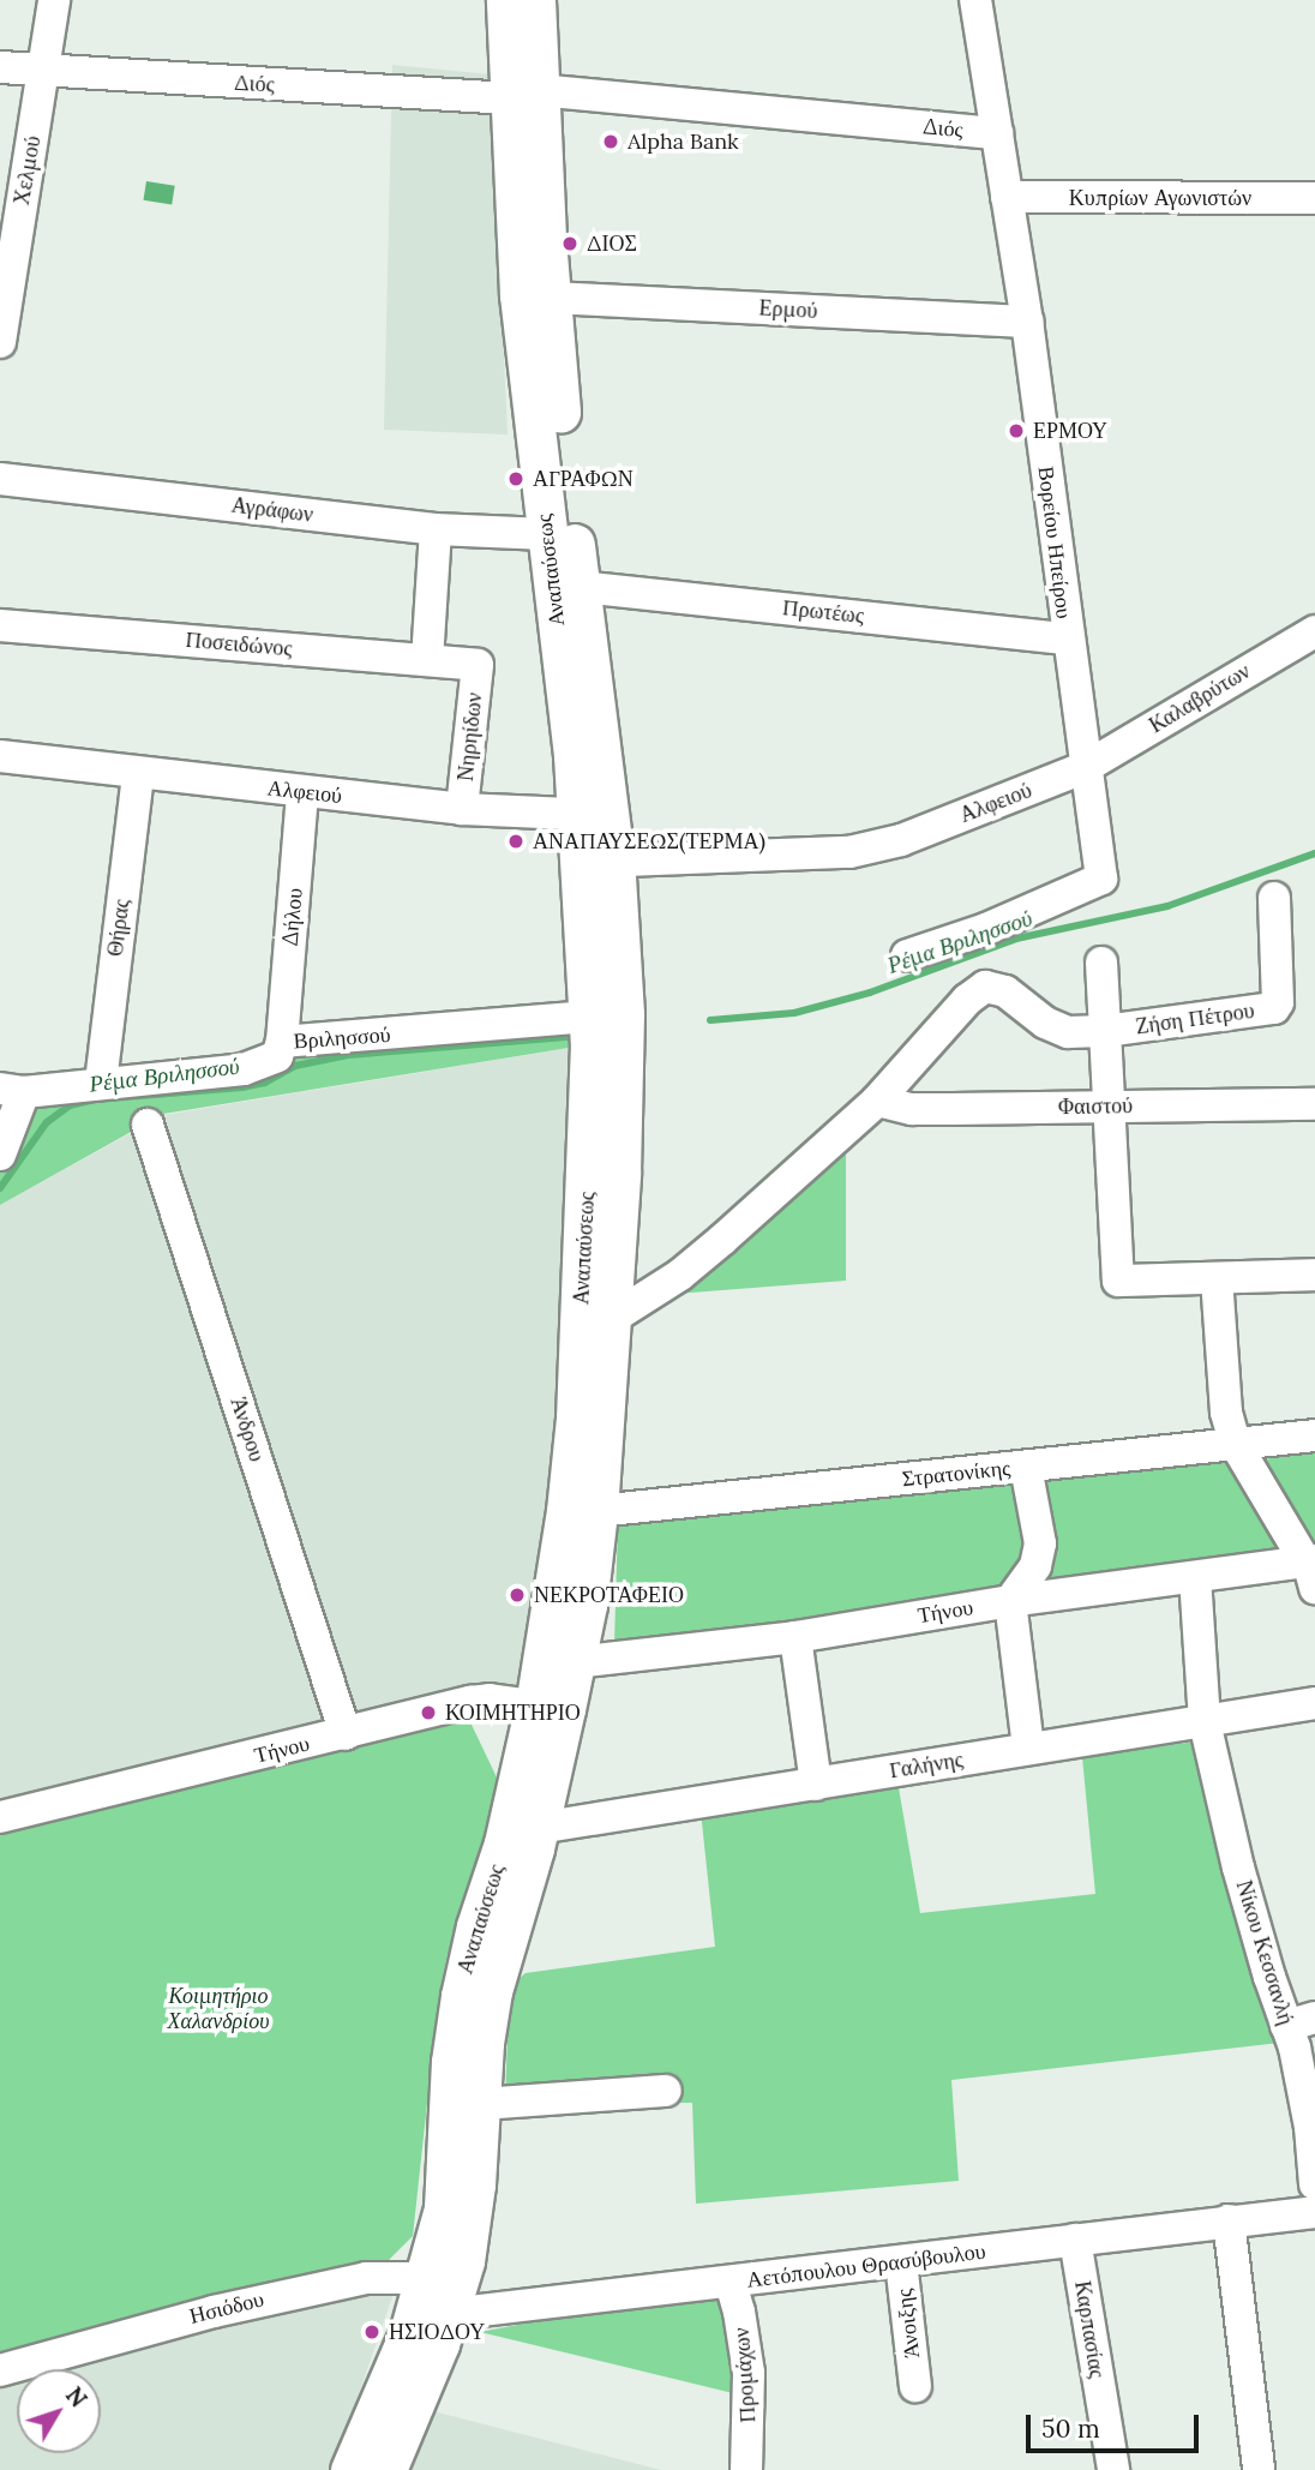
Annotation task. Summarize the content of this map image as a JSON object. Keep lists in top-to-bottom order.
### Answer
{
  "streets": {
    "main road": ["Αναπαύσεως"],
    "street": [
      "Διός",
      "Χελμού",
      "Κυπρίων Αγωνιστών",
      "Ερμού",
      "Αγράφων",
      "Βορείου Ηπείρου",
      "Πρωτέως",
      "Ποσειδώνος",
      "Καλαβρύτων",
      "Νηρηίδων",
      "Αλφειού",
      "Δήλου",
      "Θήρας",
      "Ζήση Πέτρου",
      "Βριλησσού",
      "Φαιστού",
      "Άνδρου",
      "Στρατονίκης",
      "Τήνου",
      "Γαλήνης",
      "Νίκου Κεσσανλή",
      "Αετόπουλου Θρασύβουλου",
      "Ησιόδου",
      "Άνοιξης",
      "Καρπασίας",
      "Προμάχων"
    ]
  },
  "crossings": [
    ["Διός", "Χελμού"],
    ["Διός", "Βορείου Ηπείρου"],
    ["Διός", "Αναπαύσεως"],
    ["Κυπρίων Αγωνιστών", "Βορείου Ηπείρου"],
    ["Ερμού", "Βορείου Ηπείρου"],
    ["Ερμού", "Αναπαύσεως"],
    ["Αγράφων", "Αναπαύσεως"],
    ["Βορείου Ηπείρου", "Πρωτέως"],
    ["Βορείου Ηπείρου", "Καλαβρύτων"],
    ["Βορείου Ηπείρου", "Αλφειού"],
    ["Αναπαύσεως", "Πρωτέως"],
    ["Αναπαύσεως", "Αλφειού"],
    ["Αναπαύσεως", "Βριλησσού"],
    ["Αναπαύσεως", "Στρατονίκης"],
    ["Αναπαύσεως", "Τήνου"],
    ["Αναπαύσεως", "Γαλήνης"],
    ["Αναπαύσεως", "Αετόπουλου Θρασύβουλου"],
    ["Αναπαύσεως", "Ησιόδου"],
    ["Ποσειδώνος", "Νηρηίδων"],
    ["Καλαβρύτων", "Αλφειού"],
    ["Νηρηίδων", "Αλφειού"],
    ["Αλφειού", "Δήλου"],
    ["Αλφειού", "Θήρας"],
    ["Δήλου", "Βριλησσού"],
    ["Θήρας", "Βριλησσού"],
    ["Άνδρου", "Τήνου"],
    ["Τήνου", "Νίκου Κεσσανλή"],
    ["Γαλήνης", "Νίκου Κεσσανλή"],
    ["Αετόπουλου Θρασύβουλου", "Ησιόδου"],
    ["Αετόπουλου Θρασύβουλου", "Άνοιξης"],
    ["Αετόπουλου Θρασύβουλου", "Καρπασίας"],
    ["Αετόπουλου Θρασύβουλου", "Προμάχων"]
  ],
  "water": ["Ρέμα Βριλησσού"],
  "parks": ["Κοιμητήριο Χαλανδρίου"],
  "places": [
    "Alpha Bank",
    "ΔΙΟΣ",
    "ΕΡΜΟΥ",
    "ΑΓΡΑΦΩΝ",
    "ΑΝΑΠΑΥΣΕΩΣ(ΤΕΡΜΑ)",
    "ΝΕΚΡΟΤΑΦΕΙΟ",
    "ΚΟΙΜΗΤΗΡΙΟ",
    "ΗΣΙΟΔΟΥ"
  ],
  "scale_bar": "50 m",
  "north": "top right"
}
